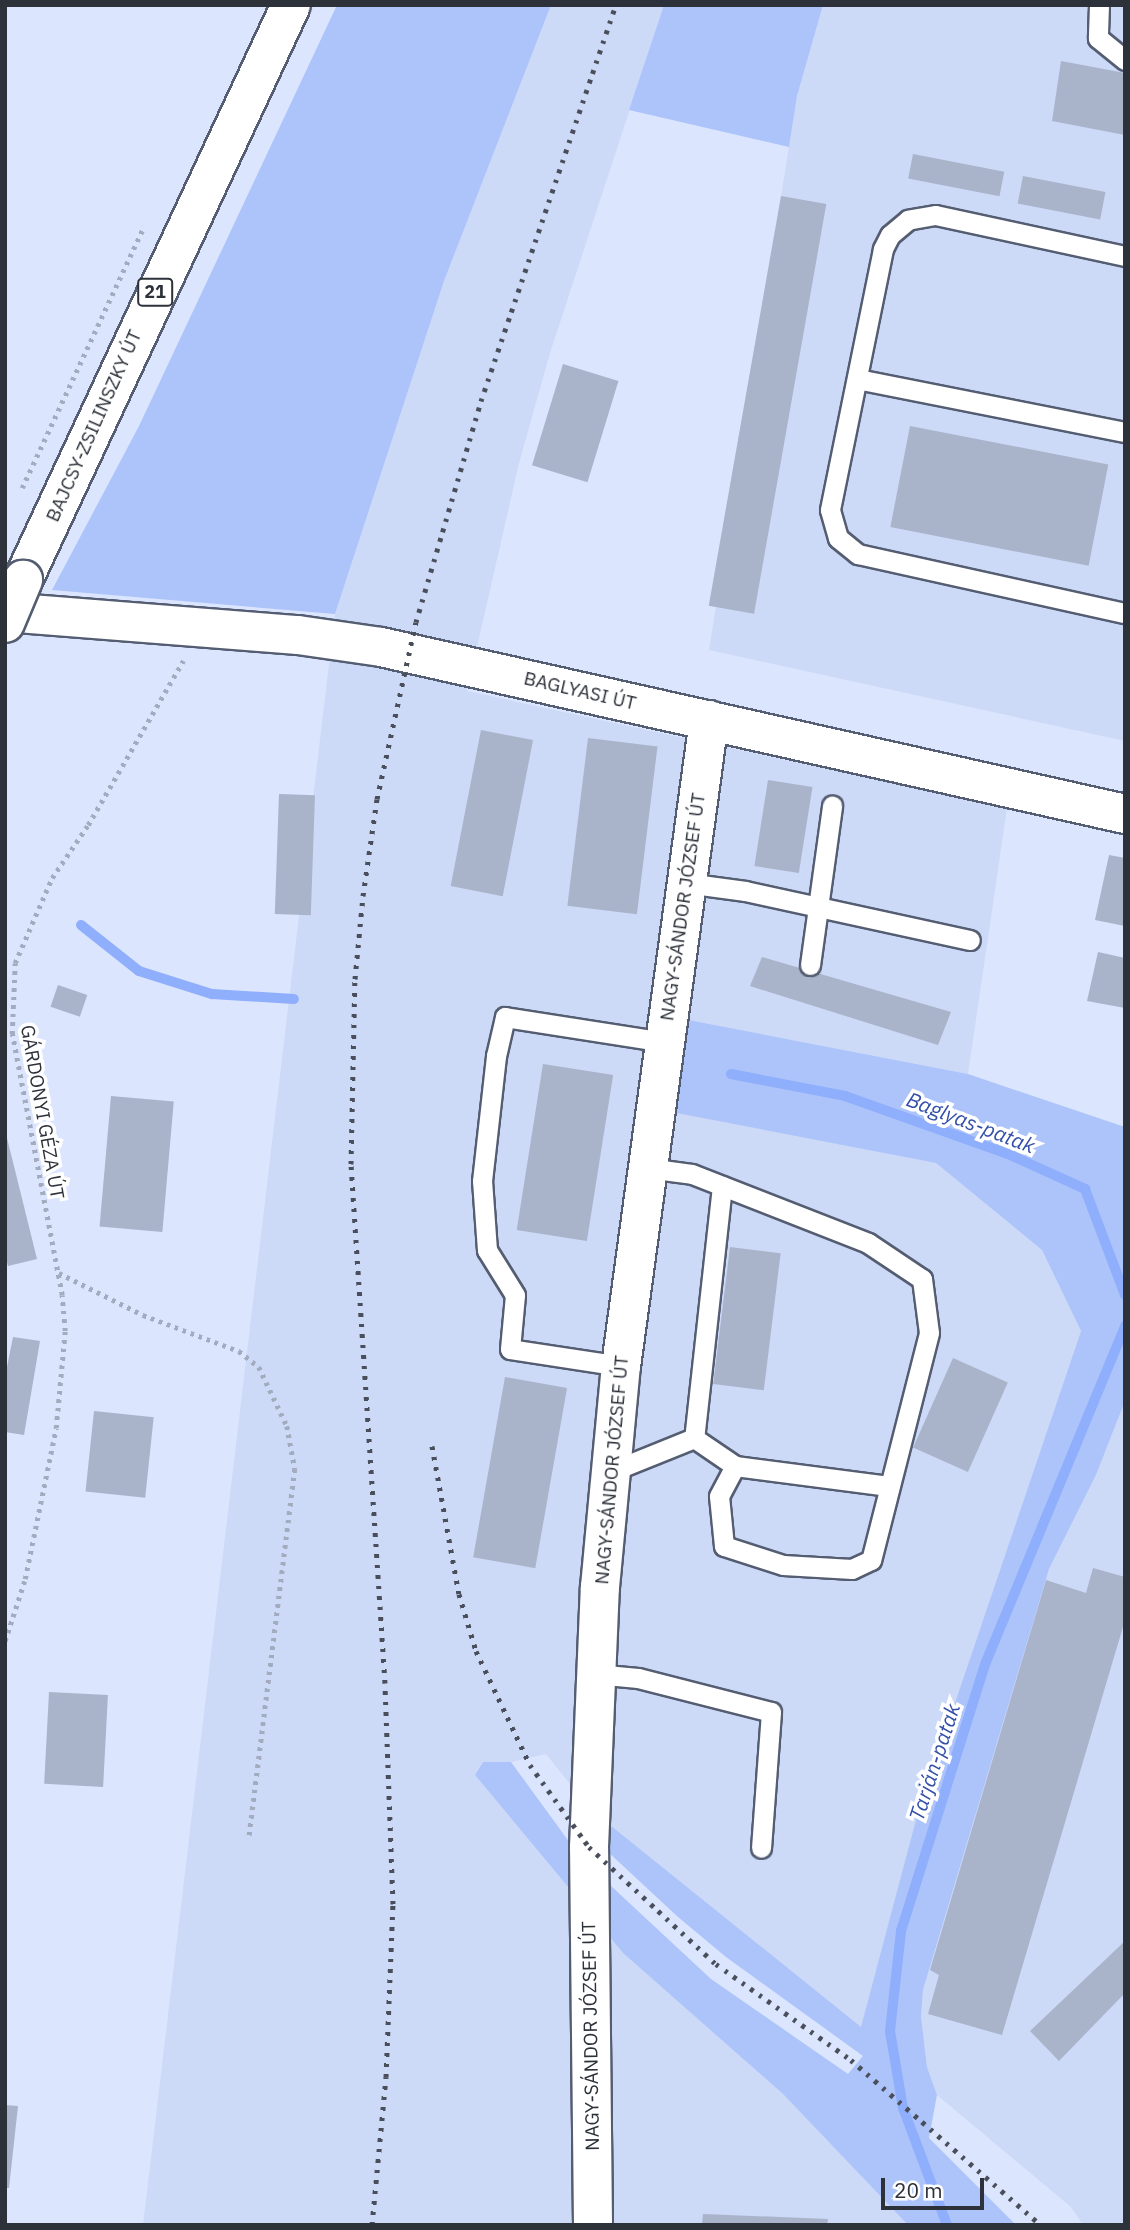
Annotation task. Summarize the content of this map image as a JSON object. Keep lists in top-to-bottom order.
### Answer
{
  "streets": {
    "street": [
      "21",
      "BAJCSY-ZSILINSZKY ÚT",
      "BAGLYASI ÚT",
      "NAGY-SÁNDOR JÓZSEF ÚT"
    ],
    "path": ["GÁRDONYI GÉZA ÚT"]
  },
  "crossings": [
    ["BAJCSY-ZSILINSZKY ÚT", "BAGLYASI ÚT"],
    ["BAGLYASI ÚT", "NAGY-SÁNDOR JÓZSEF ÚT"],
    ["BAGLYASI ÚT", "GÁRDONYI GÉZA ÚT"]
  ],
  "water": ["Baglyas-patak", "Tarján-patak"],
  "scale_bar": "20 m"
}
